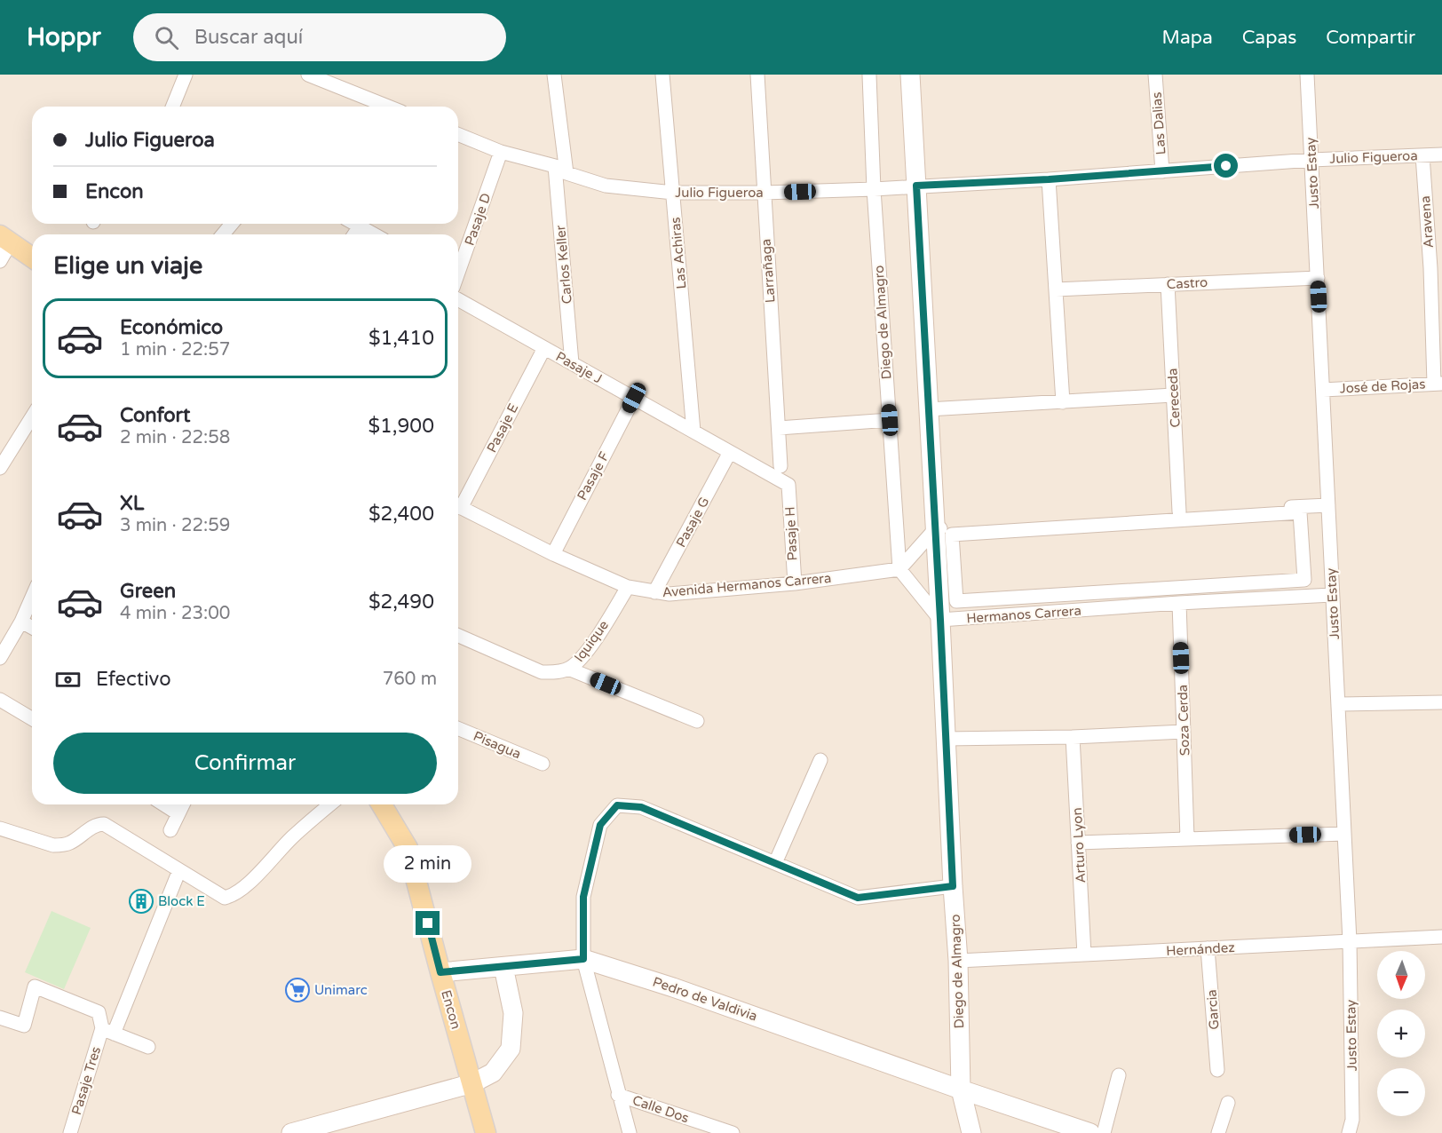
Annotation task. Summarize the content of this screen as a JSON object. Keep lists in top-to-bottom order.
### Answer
{
  "streets": {
    "main road": ["Encon"],
    "street": [
      "Las Dalias",
      "Julio Figueroa",
      "Justo Estay",
      "Pasaje D",
      "Aravena",
      "Las Achiras",
      "Carlos Keller",
      "Larrañaga",
      "Castro",
      "Diego de Almagro",
      "Pasaje J",
      "José de Rojas",
      "Cereceda",
      "Pasaje E",
      "Pasaje F",
      "Pasaje G",
      "Pasaje H",
      "Avenida Hermanos Carrera",
      "Hermanos Carrera",
      "Iquique",
      "Soza Cerda",
      "Pisagua",
      "Arturo Lyon",
      "Hernández",
      "Pedro de Valdivia",
      "Garcia",
      "Pasaje Tres",
      "Calle Dos"
    ]
  },
  "crossings": [
    ["Las Dalias", "Julio Figueroa"],
    ["Julio Figueroa", "Justo Estay"],
    ["Julio Figueroa", "Pasaje D"],
    ["Julio Figueroa", "Aravena"],
    ["Julio Figueroa", "Las Achiras"],
    ["Julio Figueroa", "Carlos Keller"],
    ["Julio Figueroa", "Larrañaga"],
    ["Julio Figueroa", "Diego de Almagro"],
    ["Justo Estay", "Castro"],
    ["Justo Estay", "José de Rojas"],
    ["Justo Estay", "Hermanos Carrera"],
    ["Justo Estay", "Hernández"],
    ["Aravena", "José de Rojas"],
    ["Las Achiras", "Pasaje J"],
    ["Carlos Keller", "Pasaje J"],
    ["Castro", "Cereceda"],
    ["Diego de Almagro", "Avenida Hermanos Carrera"],
    ["Diego de Almagro", "Hermanos Carrera"],
    ["Diego de Almagro", "Hernández"],
    ["Diego de Almagro", "Pedro de Valdivia"],
    ["Pasaje J", "Pasaje E"],
    ["Pasaje J", "Pasaje F"],
    ["Pasaje J", "Pasaje G"],
    ["Pasaje J", "Pasaje H"],
    ["Pasaje F", "Avenida Hermanos Carrera"],
    ["Pasaje G", "Avenida Hermanos Carrera"],
    ["Pasaje H", "Avenida Hermanos Carrera"],
    ["Avenida Hermanos Carrera", "Iquique"],
    ["Hermanos Carrera", "Soza Cerda"],
    ["Arturo Lyon", "Hernández"],
    ["Hernández", "Garcia"],
    ["Pedro de Valdivia", "Encon"]
  ],
  "places": {
    "building": ["Block E"],
    "supermarket": ["Unimarc"]
  },
  "north": "bottom",
  "page": {
    "header": "Hoppr",
    "search": "Buscar aquí",
    "nav": ["Mapa", "Capas", "Compartir"],
    "banner": ["Julio Figueroa", "Encon"],
    "heading": "Elige un viaje",
    "list": [
      {
        "name": "Económico",
        "note": "1 min · 22:57",
        "value": "$1,410"
      },
      {
        "name": "Confort",
        "note": "2 min · 22:58",
        "value": "$1,900"
      },
      {
        "name": "XL",
        "note": "3 min · 22:59",
        "value": "$2,400"
      },
      {
        "name": "Green",
        "note": "4 min · 23:00",
        "value": "$2,490"
      }
    ],
    "pay": ["Efectivo", "760 m"],
    "buttons": "Confirmar",
    "bubble": "2 min",
    "map_buttons": ["+", "−"]
  }
}
